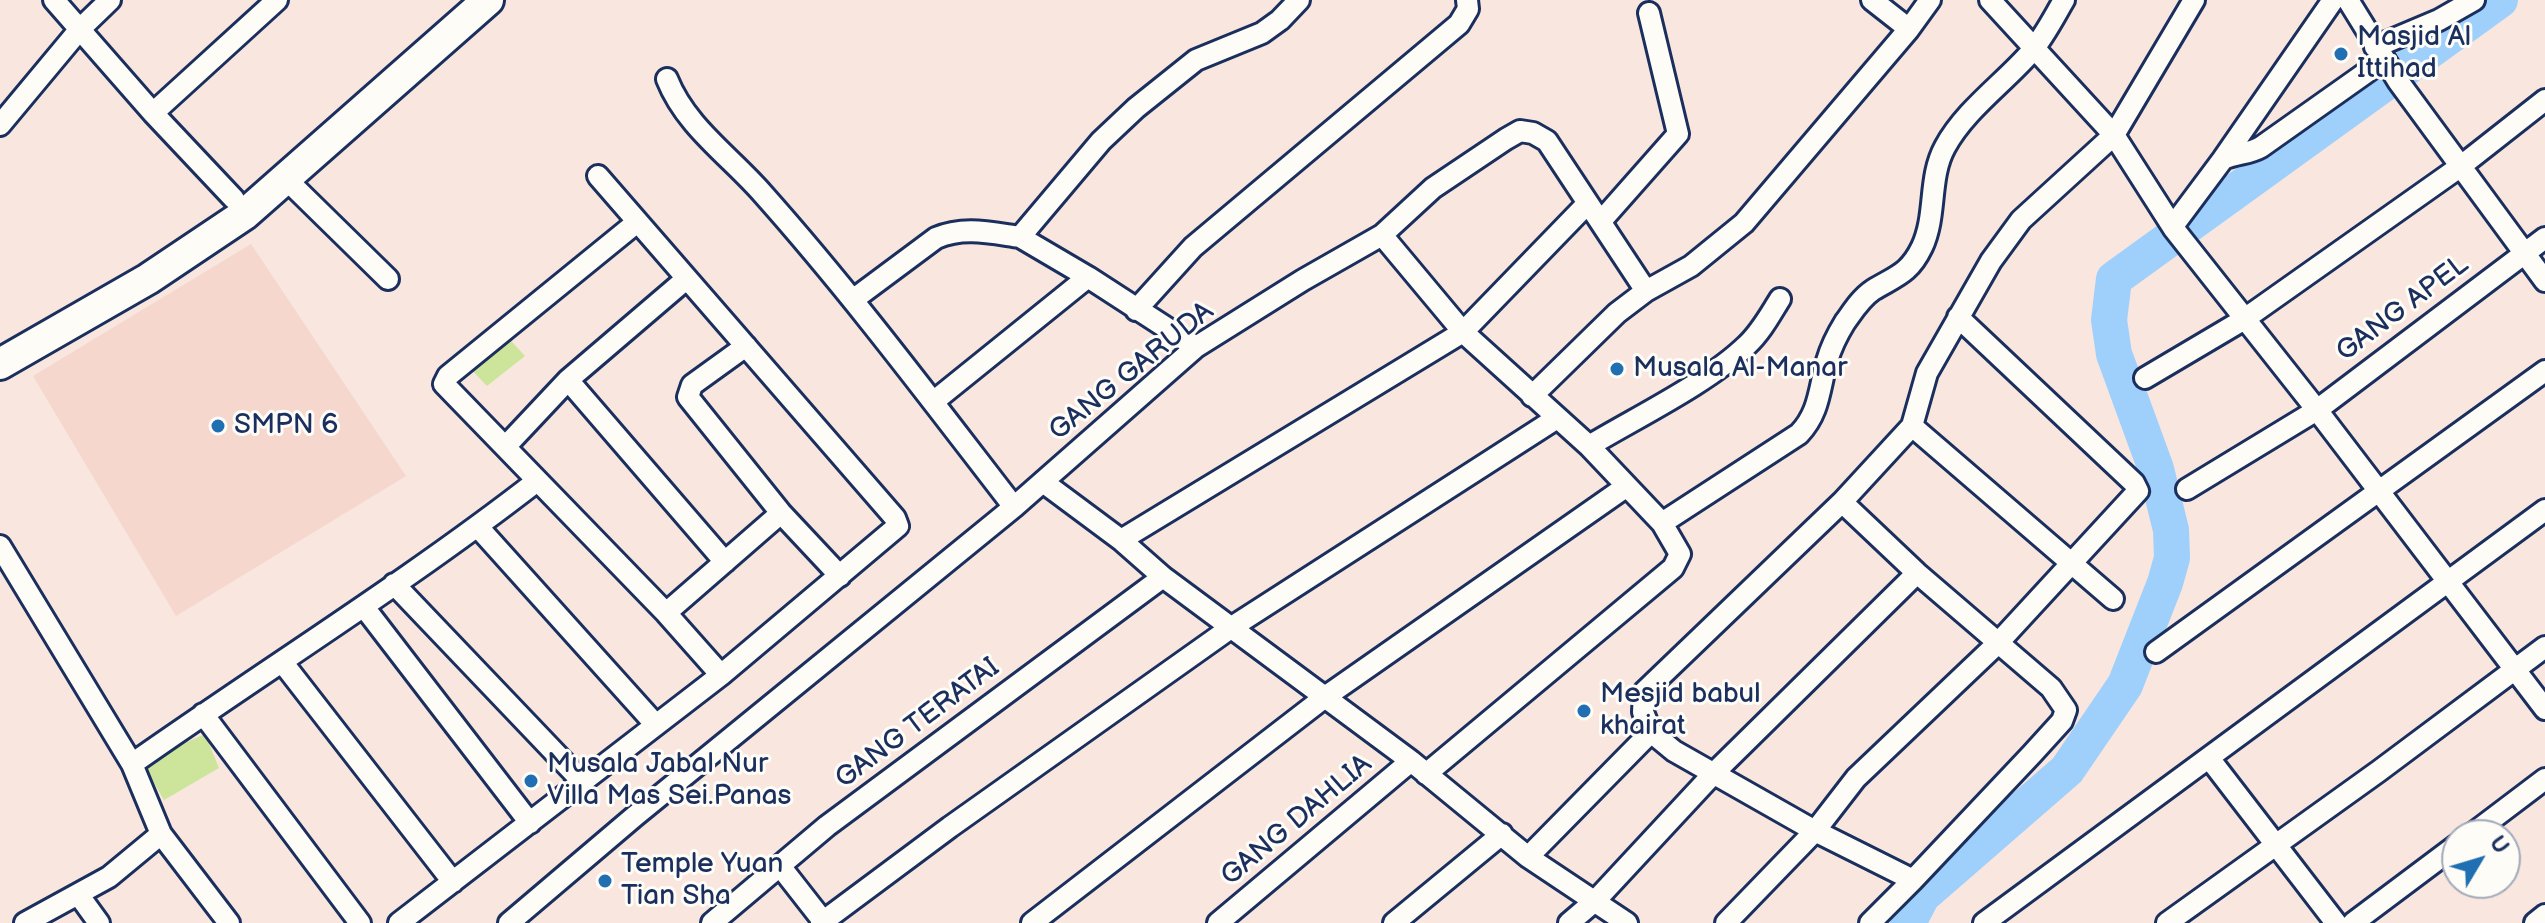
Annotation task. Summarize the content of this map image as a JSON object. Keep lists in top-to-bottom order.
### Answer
{
  "streets": {
    "street": [
      "GANG APEL",
      "GANG GARUDA",
      "GANG TERATAI",
      "GANG DAHLIA"
    ]
  },
  "places": [
    "Masjid Al Ittihad",
    "Musala Al-Manar",
    "SMPN 6",
    "Mesjid babul khairat",
    "Musala Jabal Nur Villa Mas Sei.Panas",
    "Temple Yuan Tian Sha"
  ],
  "north": "top right"
}
